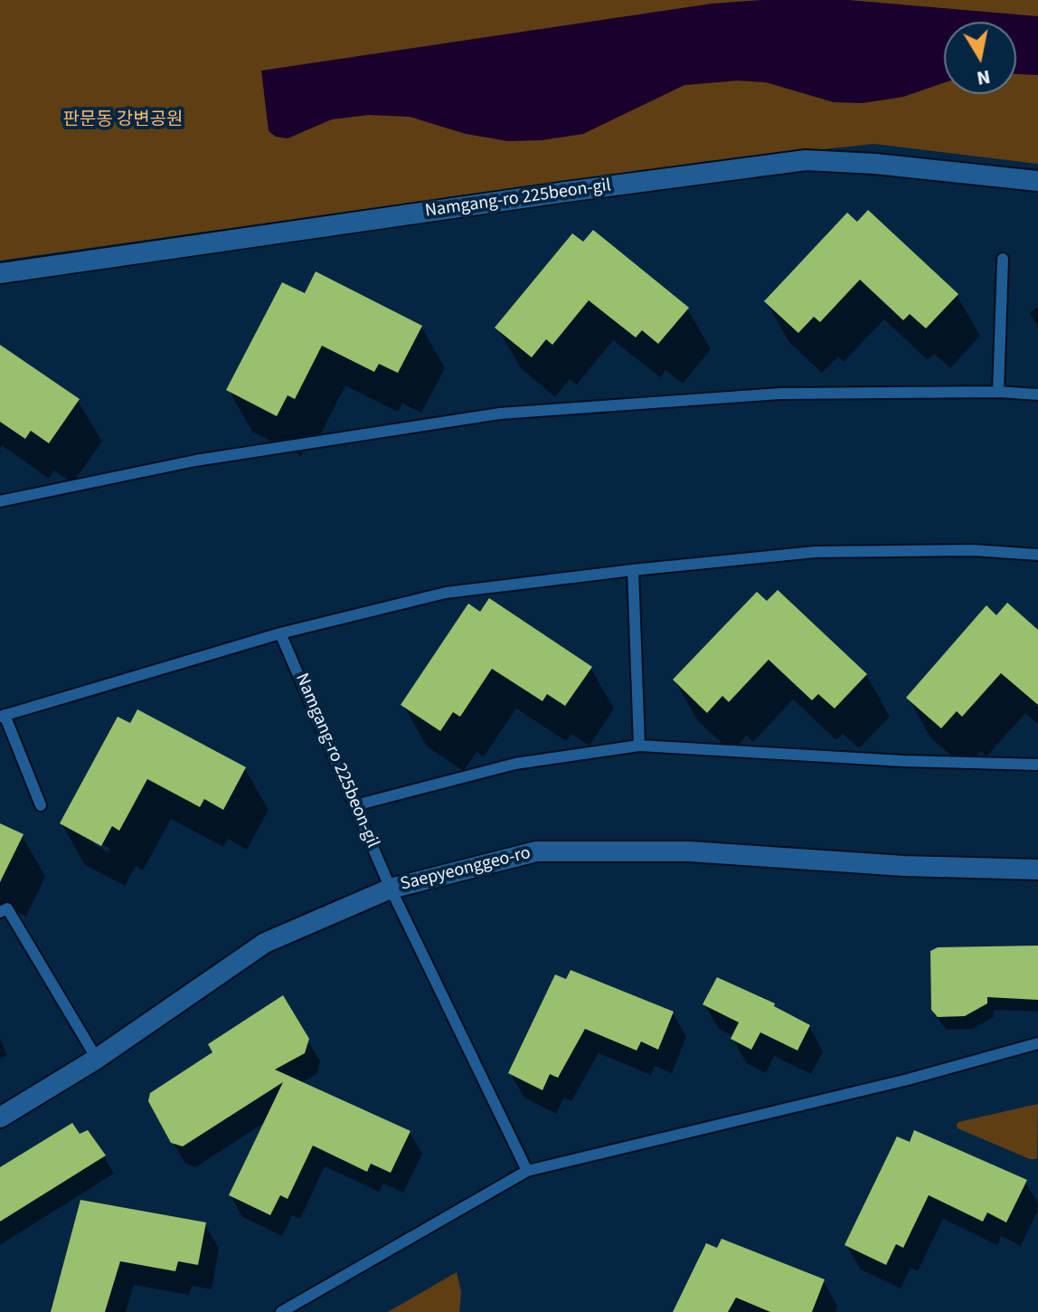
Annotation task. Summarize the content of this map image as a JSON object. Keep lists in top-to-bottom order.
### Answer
{
  "streets": {
    "street": ["Namgang-ro 225beon-gil", "Saepyeonggeo-ro"]
  },
  "crossings": [
    ["Namgang-ro 225beon-gil", "Saepyeonggeo-ro"]
  ],
  "parks": ["판문동 강변공원"],
  "north": "bottom"
}
